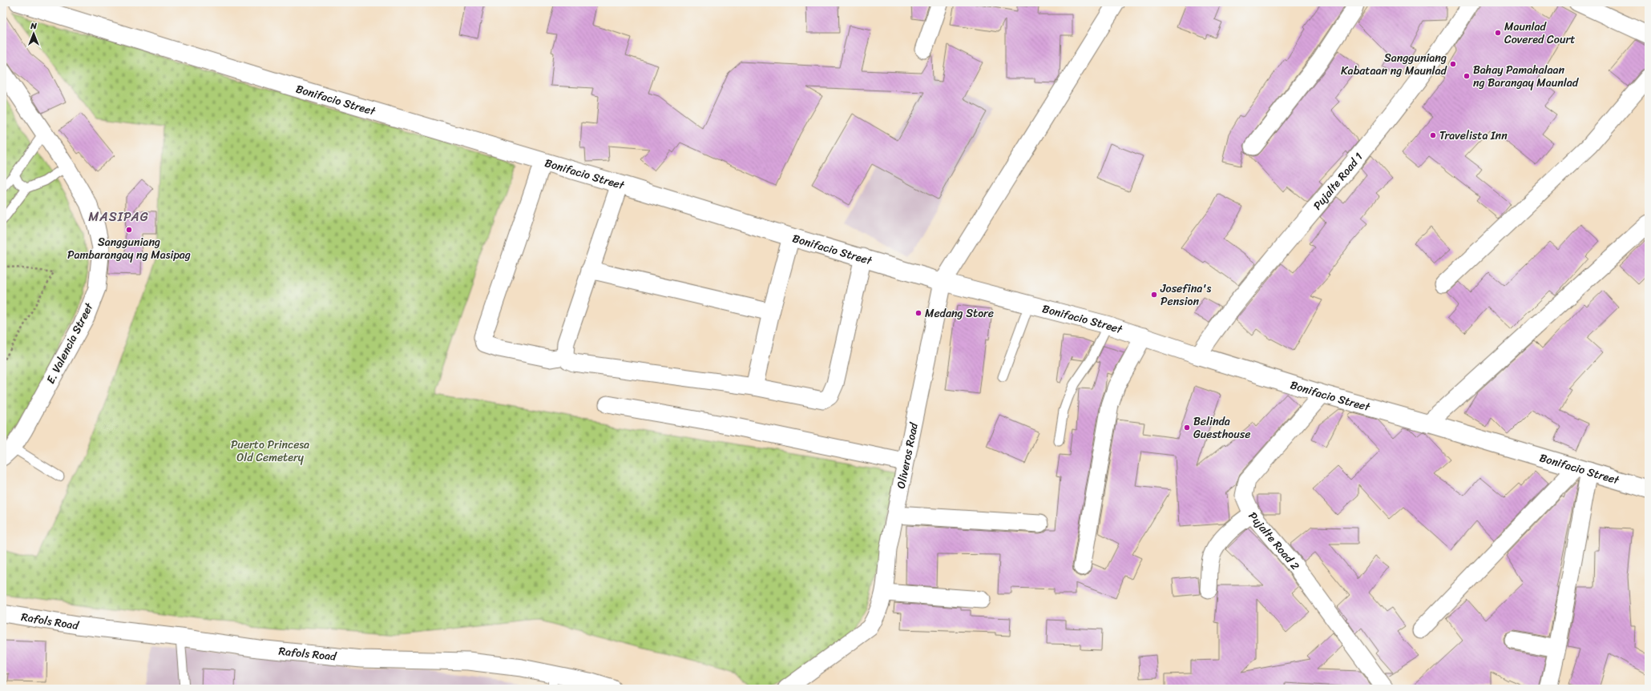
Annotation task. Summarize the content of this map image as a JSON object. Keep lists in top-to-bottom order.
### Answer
{
  "streets": {
    "street": [
      "Bonifacio Street",
      "Pujalte Road 1",
      "E. Valencia Street",
      "Oliveros Road",
      "Pujalte Road 2",
      "Rafols Road"
    ]
  },
  "crossings": [
    ["Bonifacio Street", "Pujalte Road 1"],
    ["Bonifacio Street", "Oliveros Road"],
    ["Bonifacio Street", "Pujalte Road 2"]
  ],
  "districts": ["MASIPAG"],
  "parks": ["Puerto Princesa Old Cemetery"],
  "places": [
    "Maunlad Covered Court",
    "Sangguniang Kabataan ng Maunlad",
    "Bahay Pamahalaan ng Barangay Maunlad",
    "Travelista Inn",
    "Sangguniang Pambarangay ng Masipag",
    "Josefina's Pension",
    "Medang Store",
    "Belinda Guesthouse"
  ],
  "north": "top"
}
